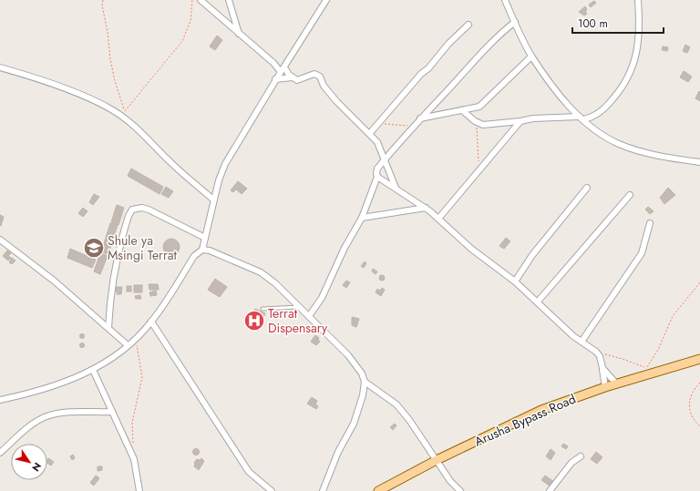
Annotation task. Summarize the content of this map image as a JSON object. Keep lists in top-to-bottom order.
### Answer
{
  "streets": {
    "main road": ["Arusha Bypass Road"]
  },
  "places": {
    "school or university": ["Shule ya Msingi Terrat"],
    "hospital": ["Terrat Dispensary"]
  },
  "scale_bar": "100 m",
  "north": "bottom right"
}
